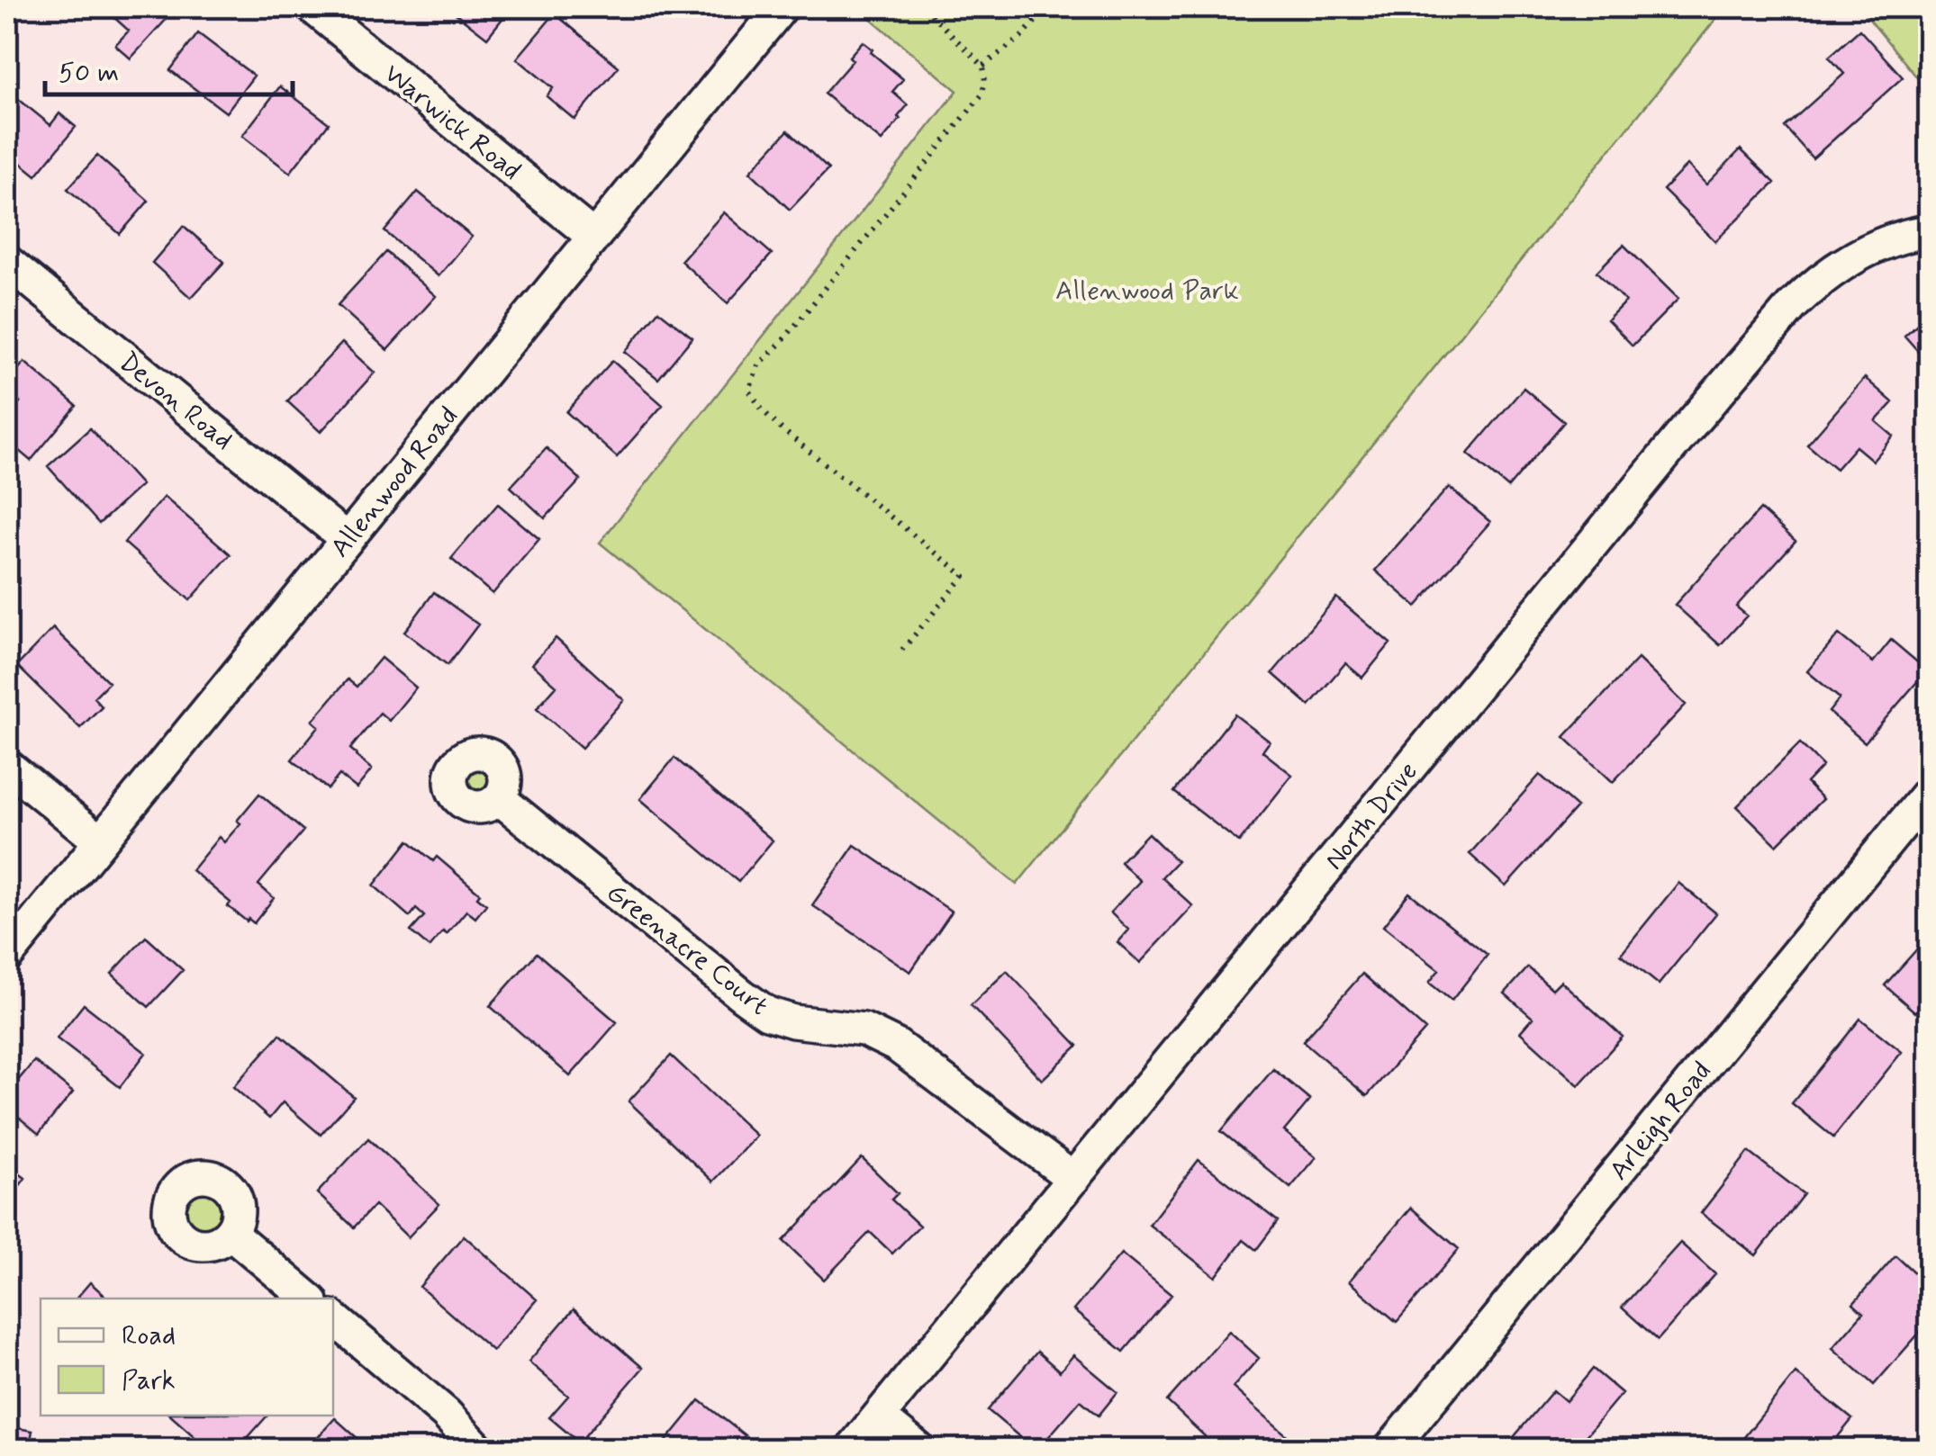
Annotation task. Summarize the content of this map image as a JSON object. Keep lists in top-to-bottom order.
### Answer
{
  "streets": {
    "street": [
      "Warwick Road",
      "Devon Road",
      "Allenwood Road",
      "North Drive",
      "Greenacre Court",
      "Arleigh Road"
    ]
  },
  "crossings": [
    ["Warwick Road", "Allenwood Road"],
    ["Devon Road", "Allenwood Road"],
    ["North Drive", "Greenacre Court"]
  ],
  "parks": ["Allenwood Park"],
  "legend": ["Road", "Park"],
  "scale_bar": "50 m"
}
